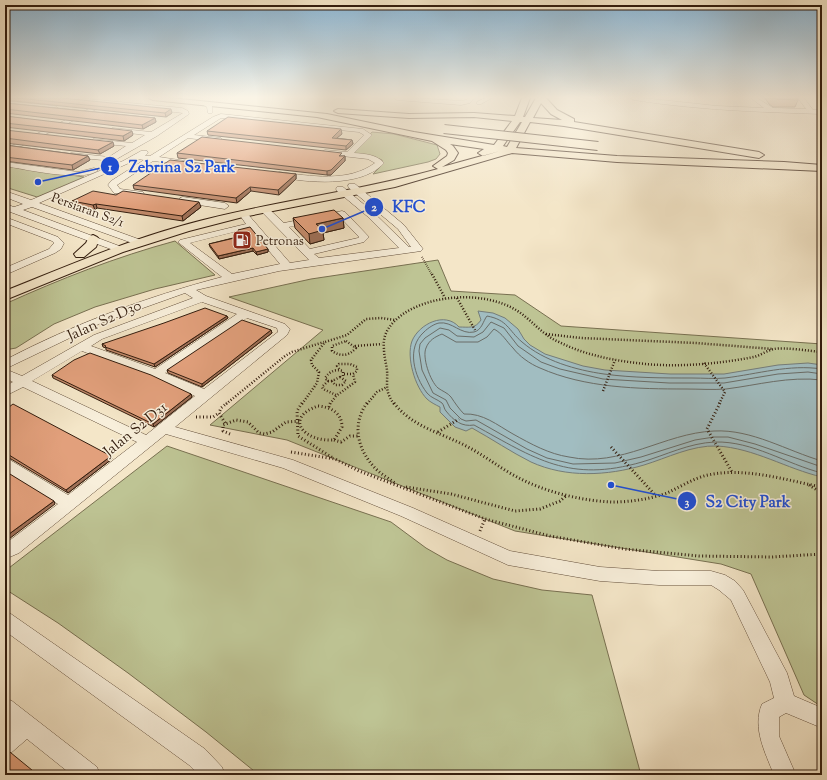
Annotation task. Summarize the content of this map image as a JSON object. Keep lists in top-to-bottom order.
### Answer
{
  "streets": {
    "street": ["Persiaran S2/1", "Jalan S2 D30", "Jalan S2 D31"]
  },
  "places": {
    "other": ["Zebrina S2 Park", "KFC", "S2 City Park"],
    "fuel station": ["Petronas"]
  }
}
